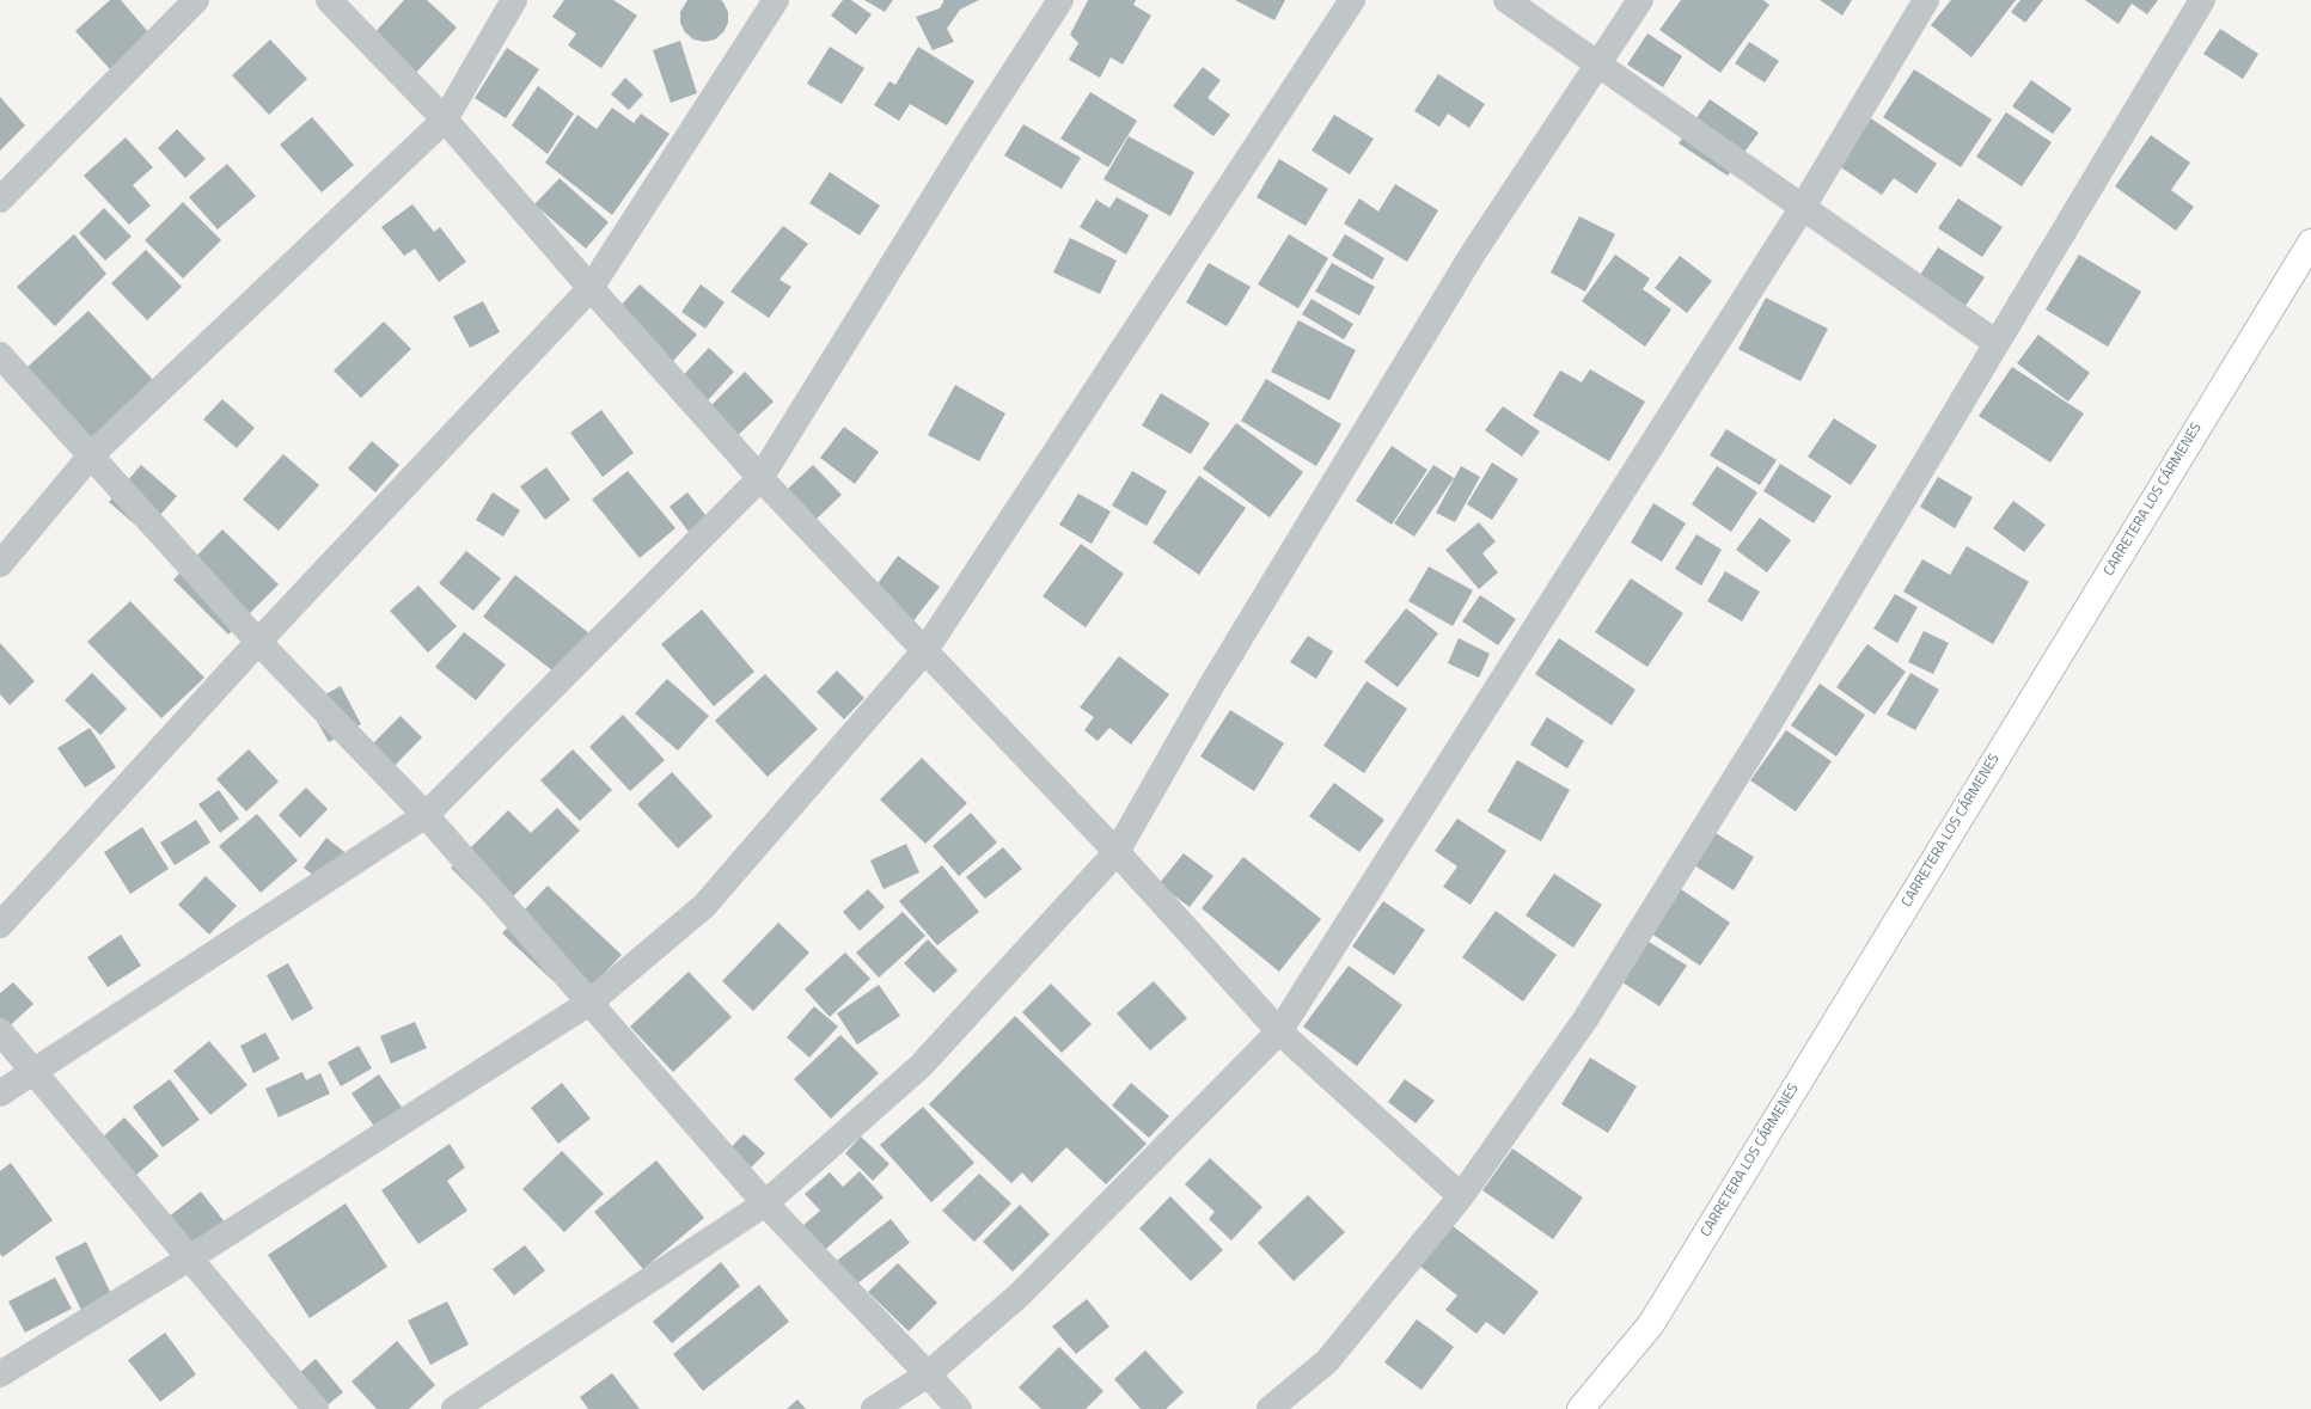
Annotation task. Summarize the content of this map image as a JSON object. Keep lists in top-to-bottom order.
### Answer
{
  "streets": {
    "main road": ["CARRETERA LOS CÁRMENES"]
  }
}
